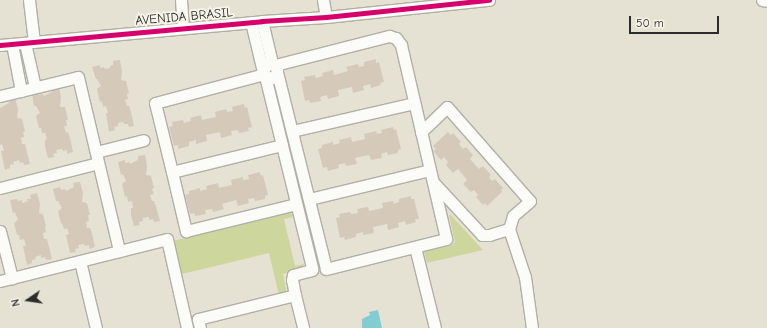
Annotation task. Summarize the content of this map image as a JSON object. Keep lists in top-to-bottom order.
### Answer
{
  "streets": {
    "street": ["AVENIDA BRASIL"]
  },
  "scale_bar": "50 m",
  "north": "left"
}
